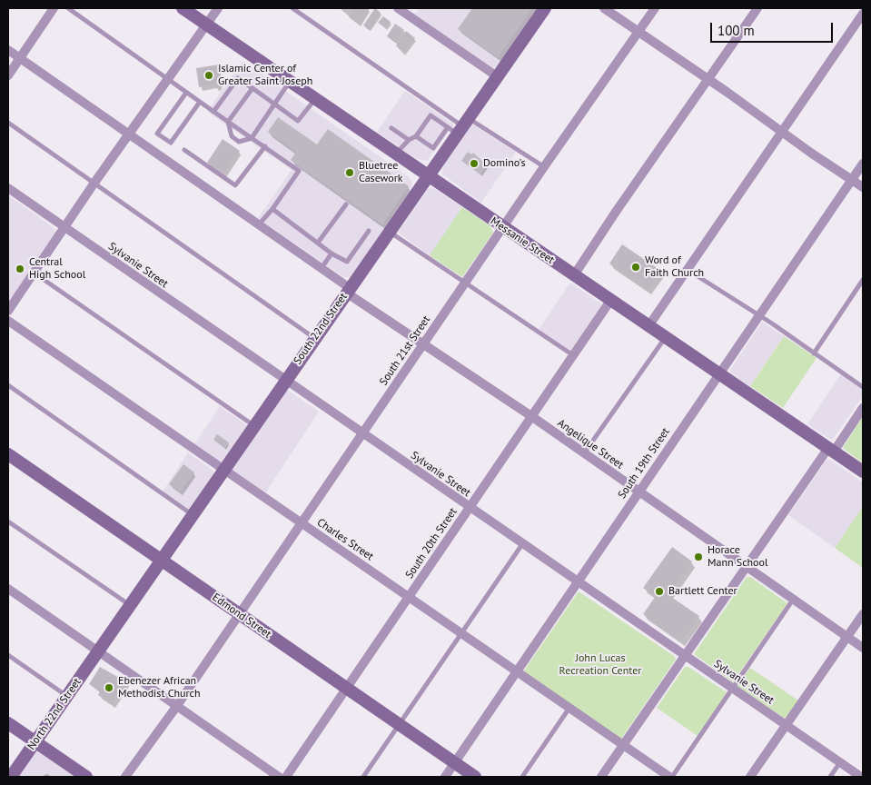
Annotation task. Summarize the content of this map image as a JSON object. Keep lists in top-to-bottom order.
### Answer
{
  "streets": {
    "street": [
      "Messanie Street",
      "Sylvanie Street",
      "South 22nd Street",
      "South 21st Street",
      "Angelique Street",
      "South 19th Street",
      "Charles Street",
      "South 20th Street",
      "Edmond Street",
      "North 22nd Street"
    ]
  },
  "crossings": [
    ["Messanie Street", "South 22nd Street"],
    ["Messanie Street", "South 21st Street"],
    ["Messanie Street", "South 19th Street"],
    ["Messanie Street", "South 20th Street"],
    ["Sylvanie Street", "South 22nd Street"],
    ["Sylvanie Street", "South 21st Street"],
    ["Sylvanie Street", "South 19th Street"],
    ["Sylvanie Street", "South 20th Street"],
    ["South 22nd Street", "Angelique Street"],
    ["South 22nd Street", "Charles Street"],
    ["South 22nd Street", "Edmond Street"],
    ["South 22nd Street", "North 22nd Street"],
    ["South 21st Street", "Angelique Street"],
    ["South 21st Street", "Charles Street"],
    ["South 21st Street", "Edmond Street"],
    ["Angelique Street", "South 19th Street"],
    ["Angelique Street", "South 20th Street"],
    ["South 19th Street", "Charles Street"],
    ["South 19th Street", "Edmond Street"],
    ["Charles Street", "South 20th Street"],
    ["South 20th Street", "Edmond Street"]
  ],
  "parks": ["John Lucas Recreation Center"],
  "places": [
    "Islamic Center of Greater Saint Joseph",
    "Domino's",
    "Bluetree Casework",
    "Word of Faith Church",
    "Central High School",
    "Horace Mann School",
    "Bartlett Center",
    "Ebenezer African Methodist Church"
  ],
  "scale_bar": "100 m"
}
